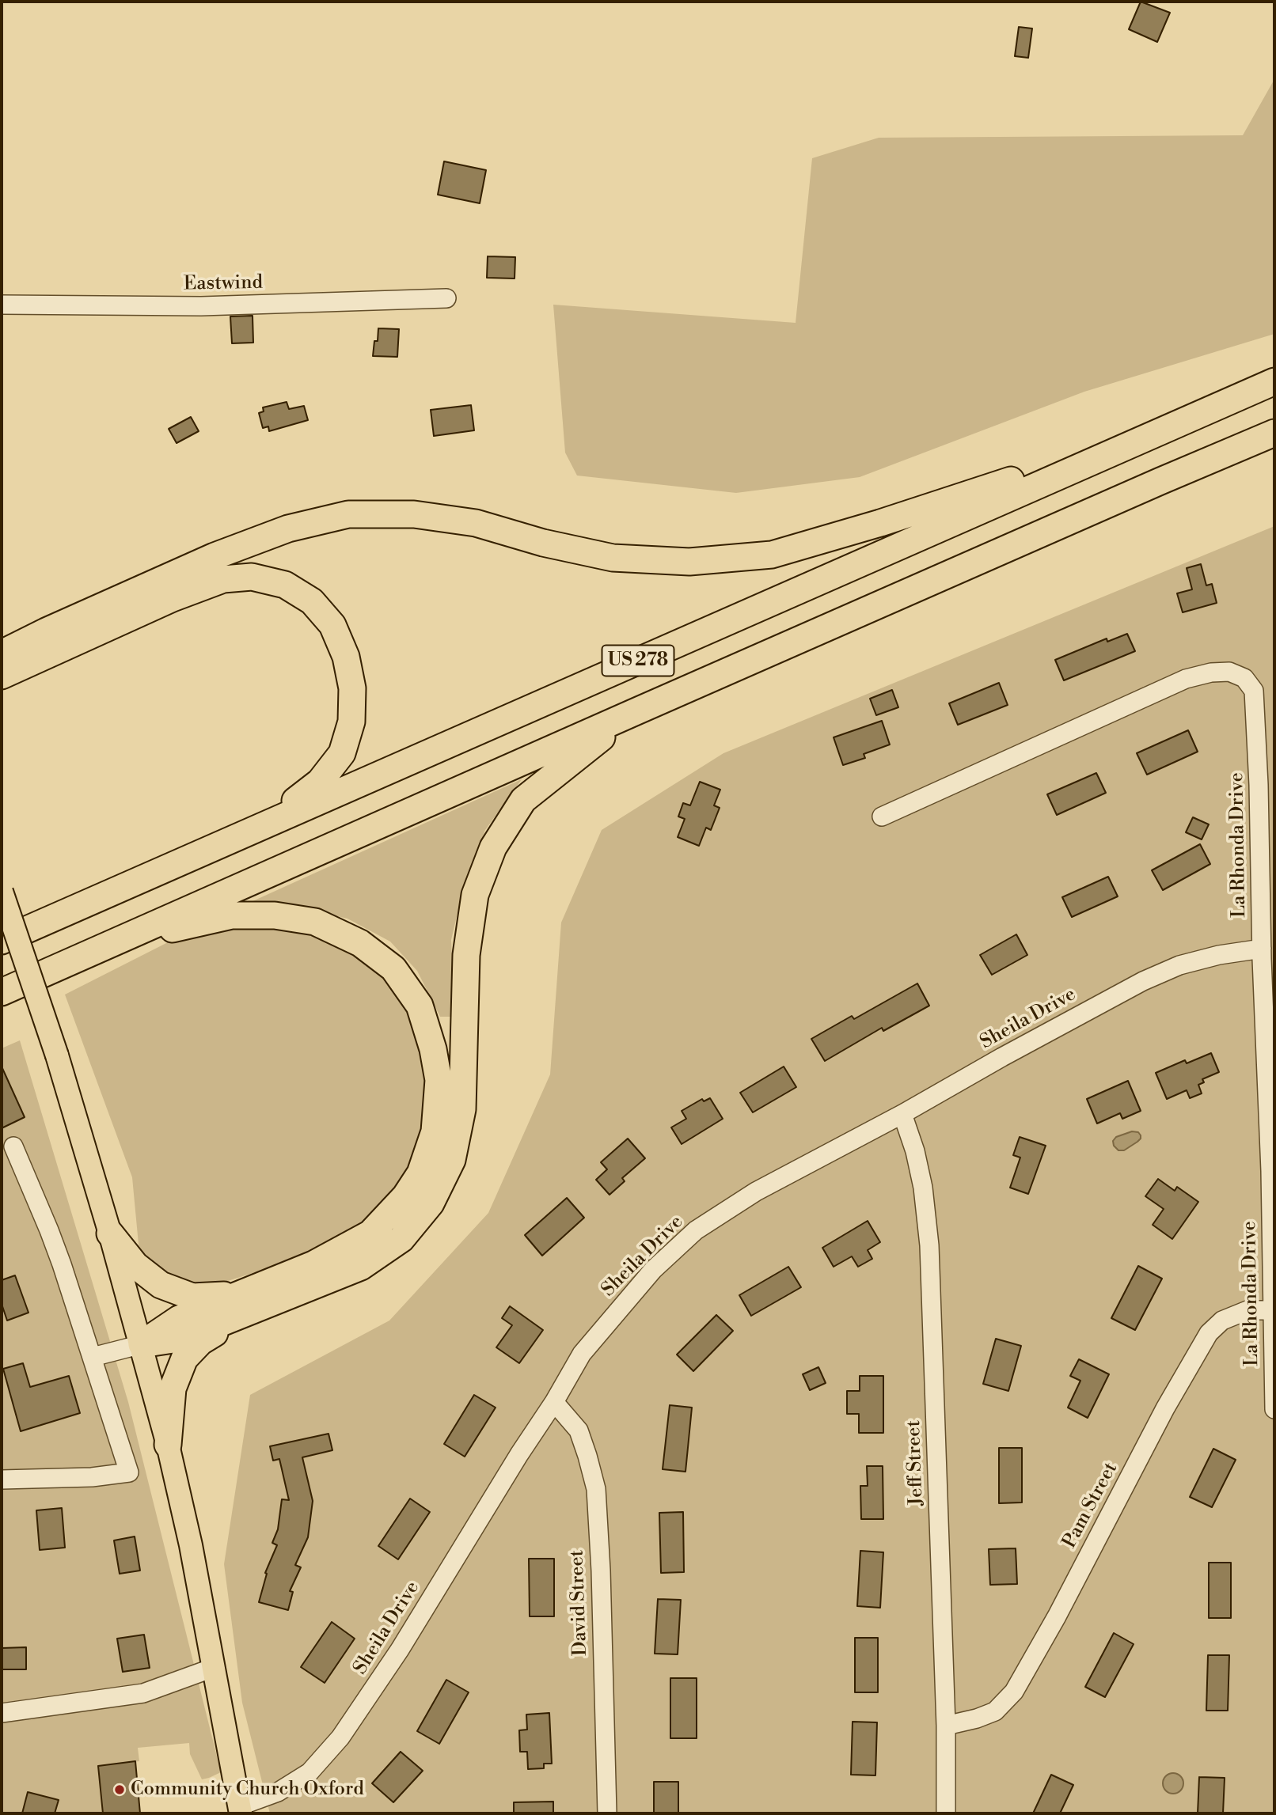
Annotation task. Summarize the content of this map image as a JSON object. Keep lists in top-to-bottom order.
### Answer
{
  "streets": {
    "highway": ["US 278"],
    "street": [
      "Eastwind",
      "La Rhonda Drive",
      "Sheila Drive",
      "Jeff Street",
      "Pam Street",
      "David Street"
    ]
  },
  "crossings": [
    ["La Rhonda Drive", "Sheila Drive"],
    ["La Rhonda Drive", "Pam Street"],
    ["Sheila Drive", "Jeff Street"],
    ["Sheila Drive", "David Street"],
    ["Jeff Street", "Pam Street"]
  ],
  "places": ["Community Church Oxford"]
}
